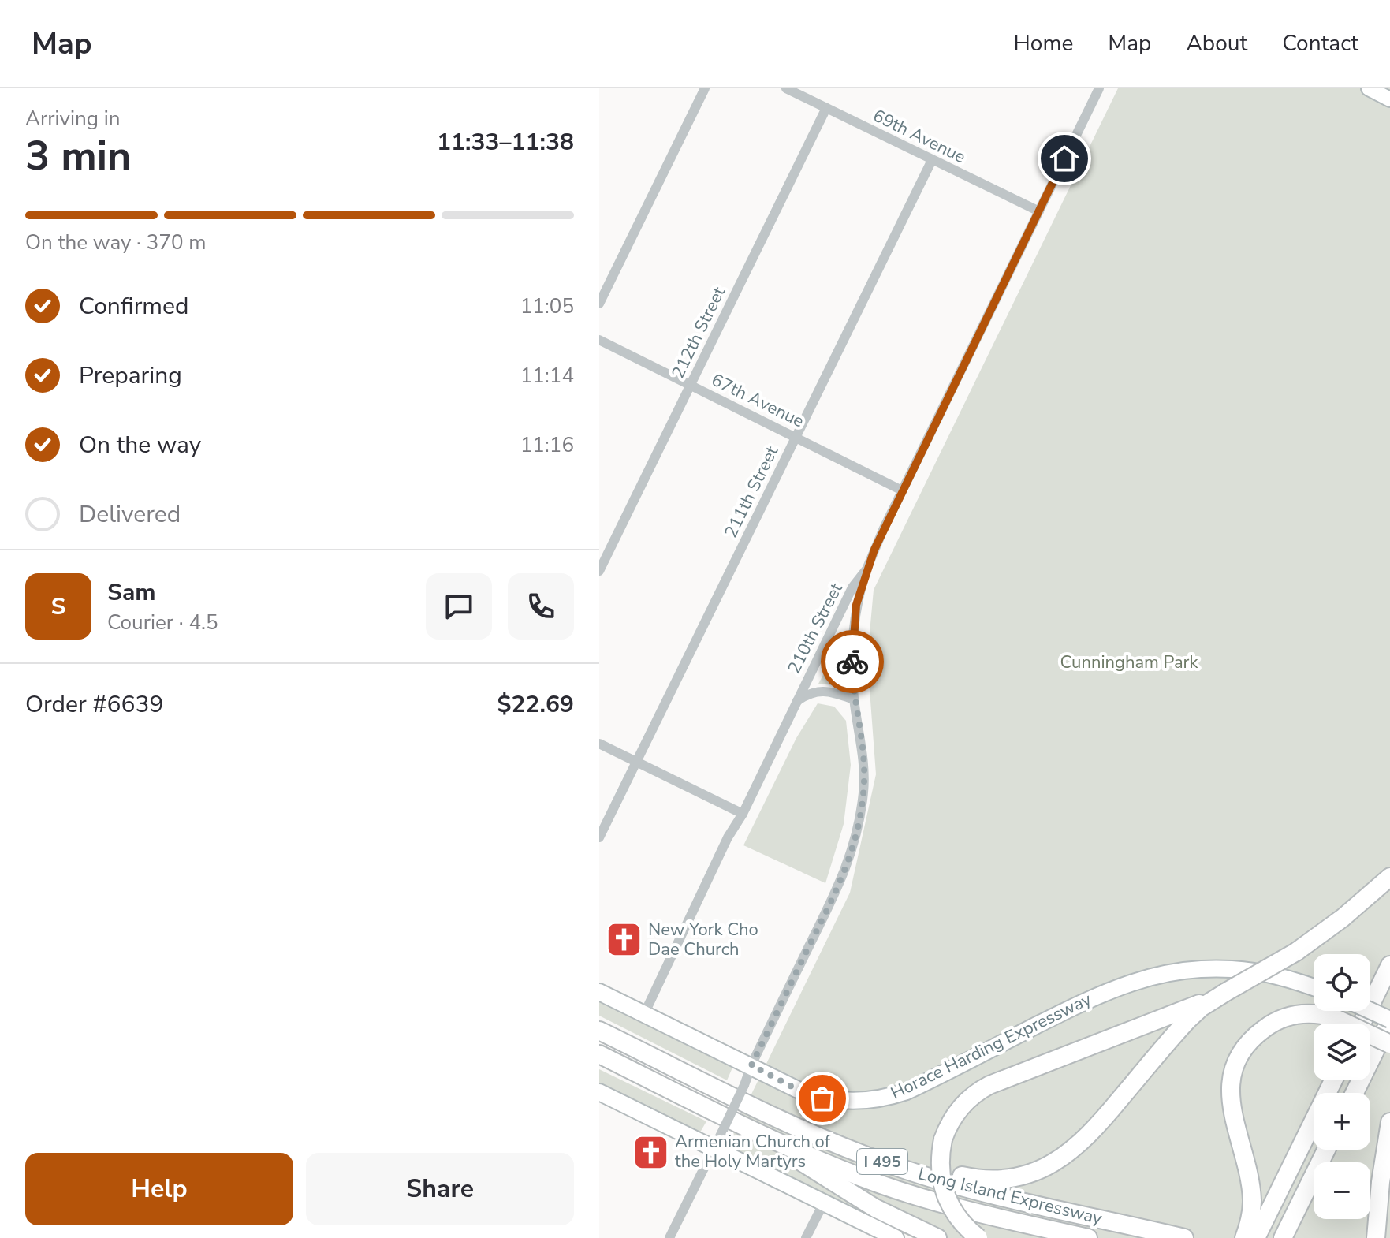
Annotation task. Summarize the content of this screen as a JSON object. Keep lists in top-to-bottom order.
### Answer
{
  "streets": {
    "highway": ["I 495", "Long Island Expressway"],
    "main road": ["Horace Harding Expressway"],
    "street": [
      "69th Avenue",
      "212th Street",
      "67th Avenue",
      "211th Street",
      "210th Street"
    ]
  },
  "crossings": [
    ["69th Avenue", "212th Street"],
    ["69th Avenue", "211th Street"],
    ["69th Avenue", "210th Street"],
    ["212th Street", "67th Avenue"],
    ["67th Avenue", "211th Street"],
    ["67th Avenue", "210th Street"],
    ["210th Street", "Horace Harding Expressway"]
  ],
  "parks": ["Cunningham Park"],
  "places": {
    "church": ["New York Cho Dae Church", "Armenian Church of the Holy Martyrs"]
  },
  "page": {
    "header": "Map",
    "nav": [
      "Home",
      "Map",
      "About",
      "Contact"
    ],
    "heading": ["3 min", "Arriving in", "11:33–11:38"],
    "panel": [
      "Sam",
      "Courier · 4.5",
      "Order #6639",
      "$22.69"
    ],
    "bar": "On the way · 370 m",
    "list": [
      ["Confirmed", "11:05"],
      ["Preparing", "11:14"],
      ["On the way", "11:16"],
      "Delivered"
    ],
    "round": "S",
    "map_buttons": ["+", "−"],
    "buttons": ["Help", "Share"]
  }
}
